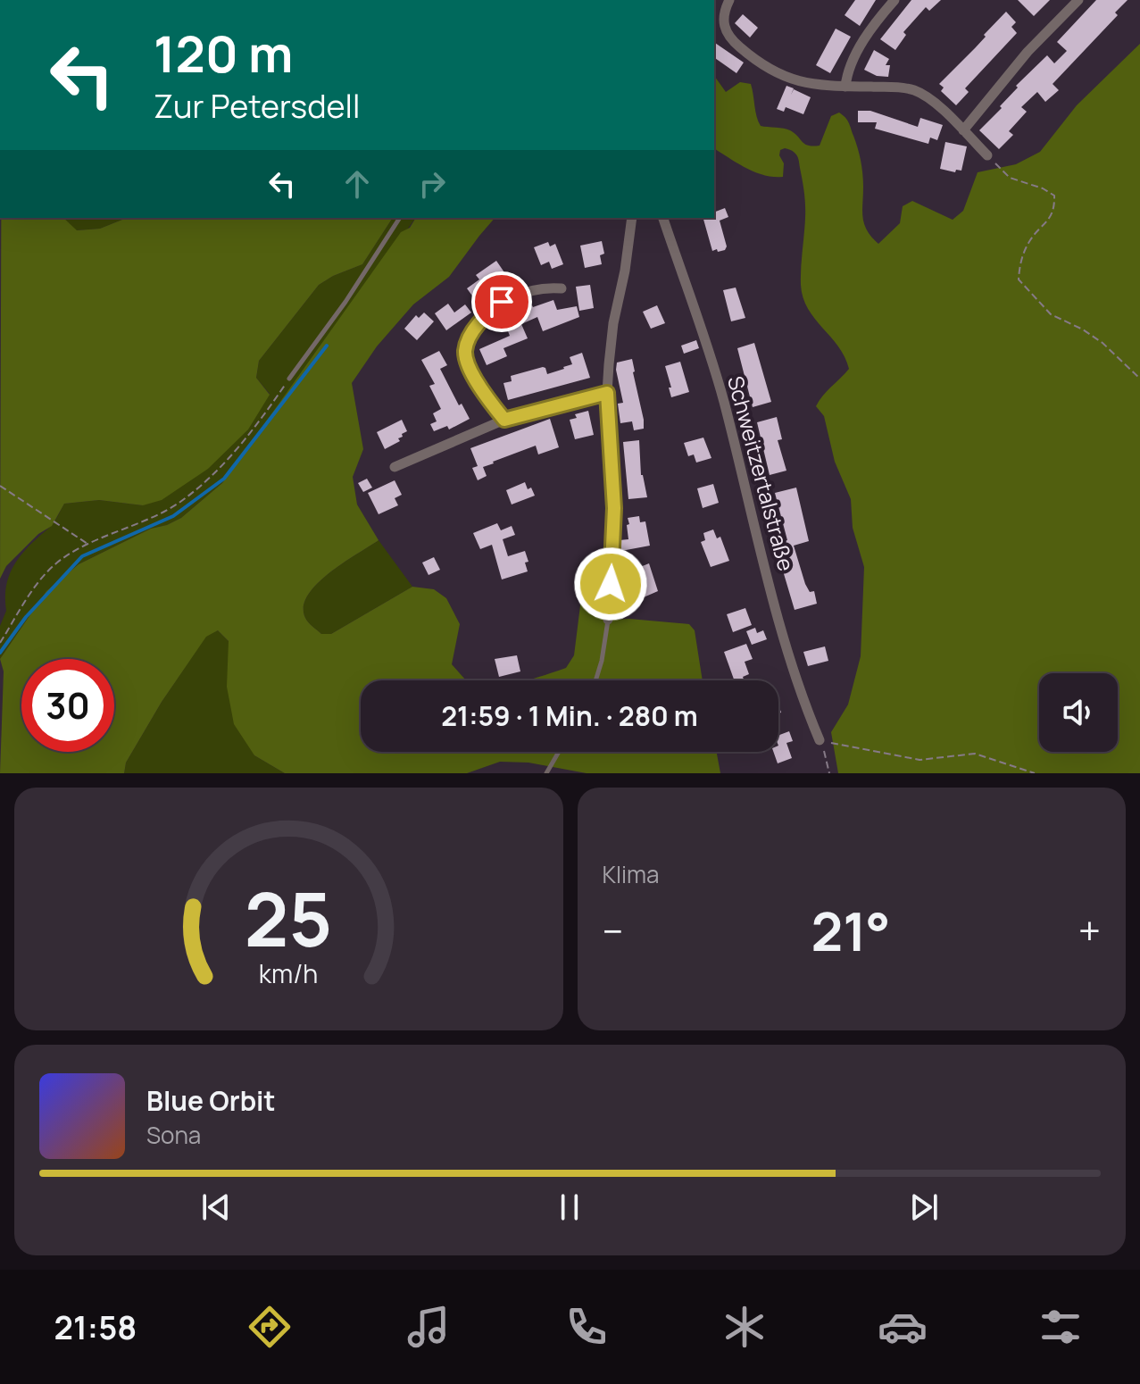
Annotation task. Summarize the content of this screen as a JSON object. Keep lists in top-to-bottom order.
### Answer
{
  "streets": {
    "street": ["Schweitzertalstraße"]
  },
  "page": {
    "turn": ["120 m", "Zur Petersdell"],
    "limit": "30",
    "trip": "21:59 · 1 Min. · 280 m",
    "tile": "Klima",
    "heat": ["−", "21°", "+"],
    "song": ["Blue Orbit", "Sona"],
    "tabs": "21:58",
    "gauge": ["25", "km/h"]
  }
}
